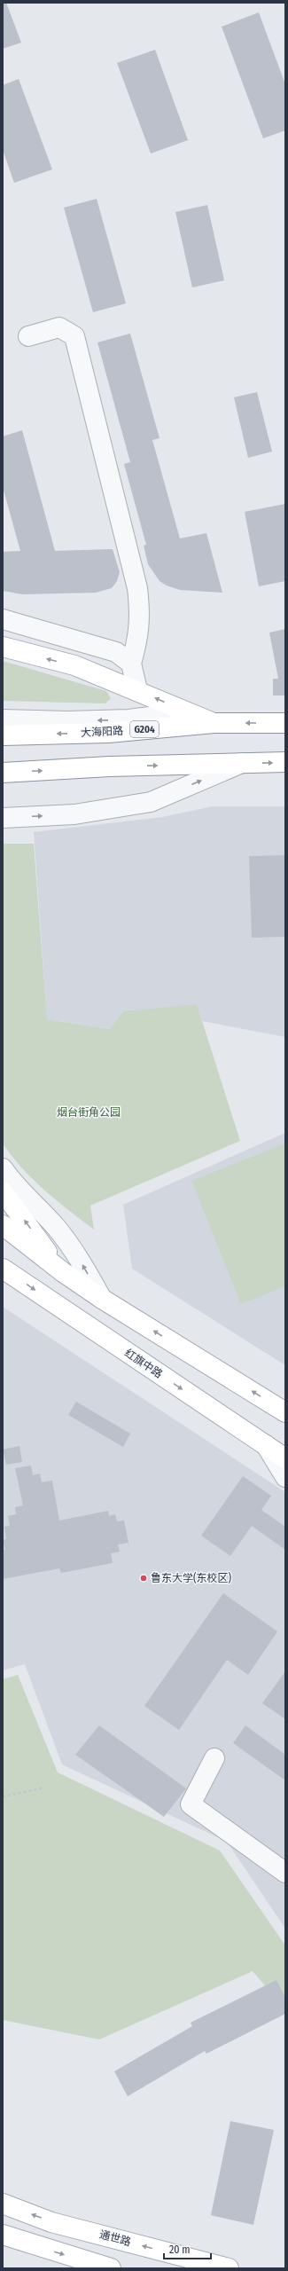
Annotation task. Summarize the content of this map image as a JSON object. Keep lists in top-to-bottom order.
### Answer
{
  "streets": {
    "main road": [
      "G204",
      "大海阳路",
      "红旗中路",
      "通世路"
    ]
  },
  "parks": ["烟台街角公园"],
  "places": ["鲁东大学(东校区)"],
  "scale_bar": "20 m"
}
